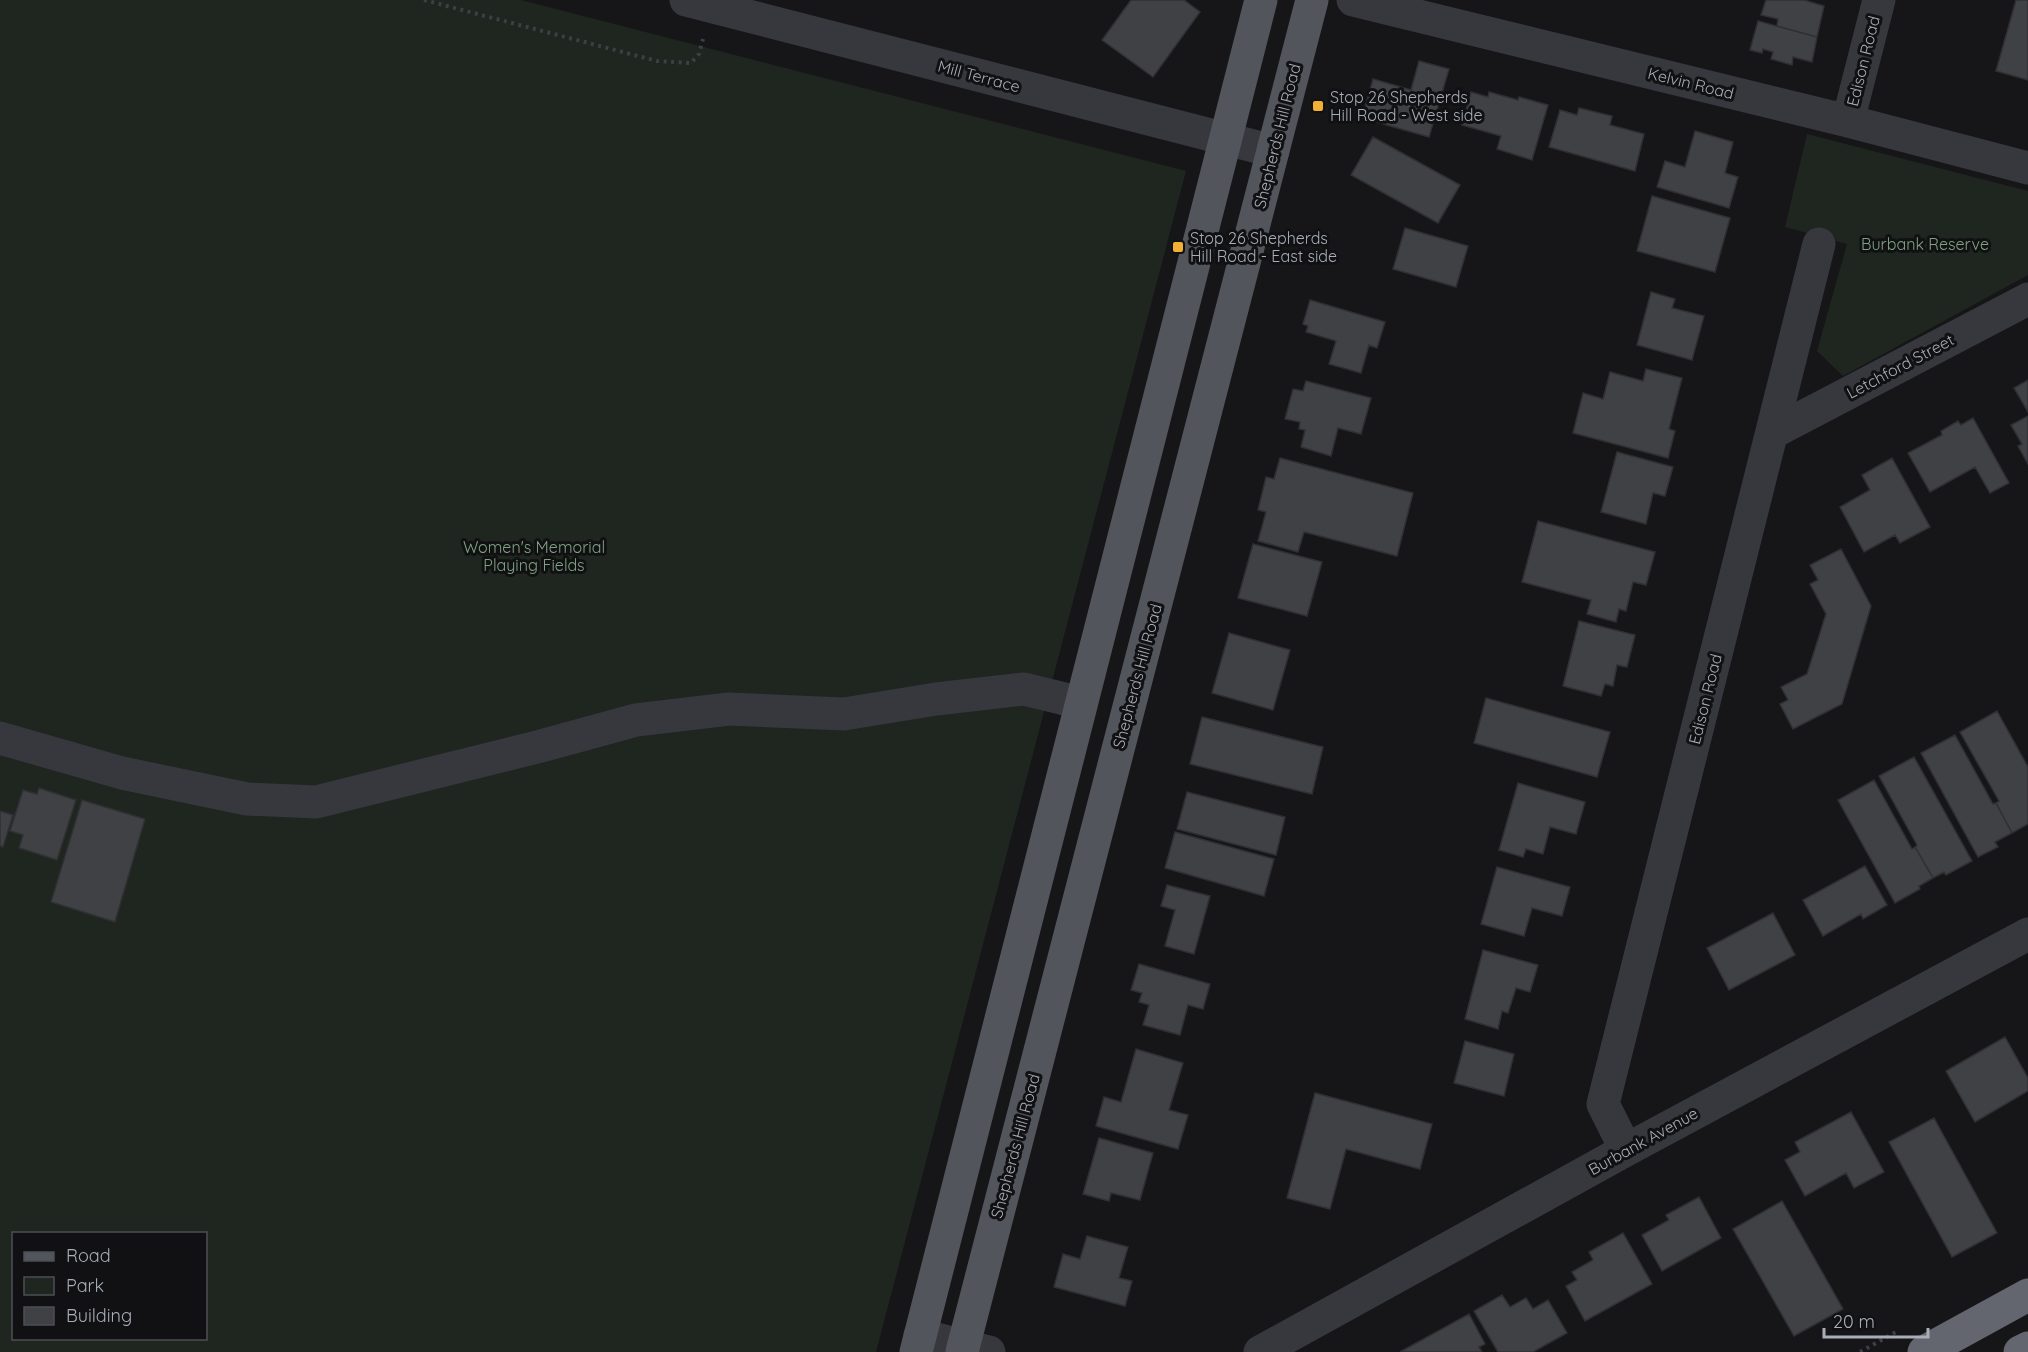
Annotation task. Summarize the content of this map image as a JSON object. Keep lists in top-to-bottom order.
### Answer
{
  "streets": {
    "main road": ["Shepherds Hill Road"],
    "street": [
      "Edison Road",
      "Mill Terrace",
      "Kelvin Road",
      "Letchford Street",
      "Burbank Avenue"
    ]
  },
  "crossings": [
    ["Edison Road", "Kelvin Road"],
    ["Edison Road", "Letchford Street"],
    ["Edison Road", "Burbank Avenue"],
    ["Mill Terrace", "Shepherds Hill Road"]
  ],
  "parks": ["Burbank Reserve", "Women's Memorial Playing Fields"],
  "places": {
    "transit": ["Stop 26 Shepherds Hill Road - West side", "Stop 26 Shepherds Hill Road - East side"]
  },
  "legend": ["Road", "Park", "Building"],
  "scale_bar": "20 m"
}
